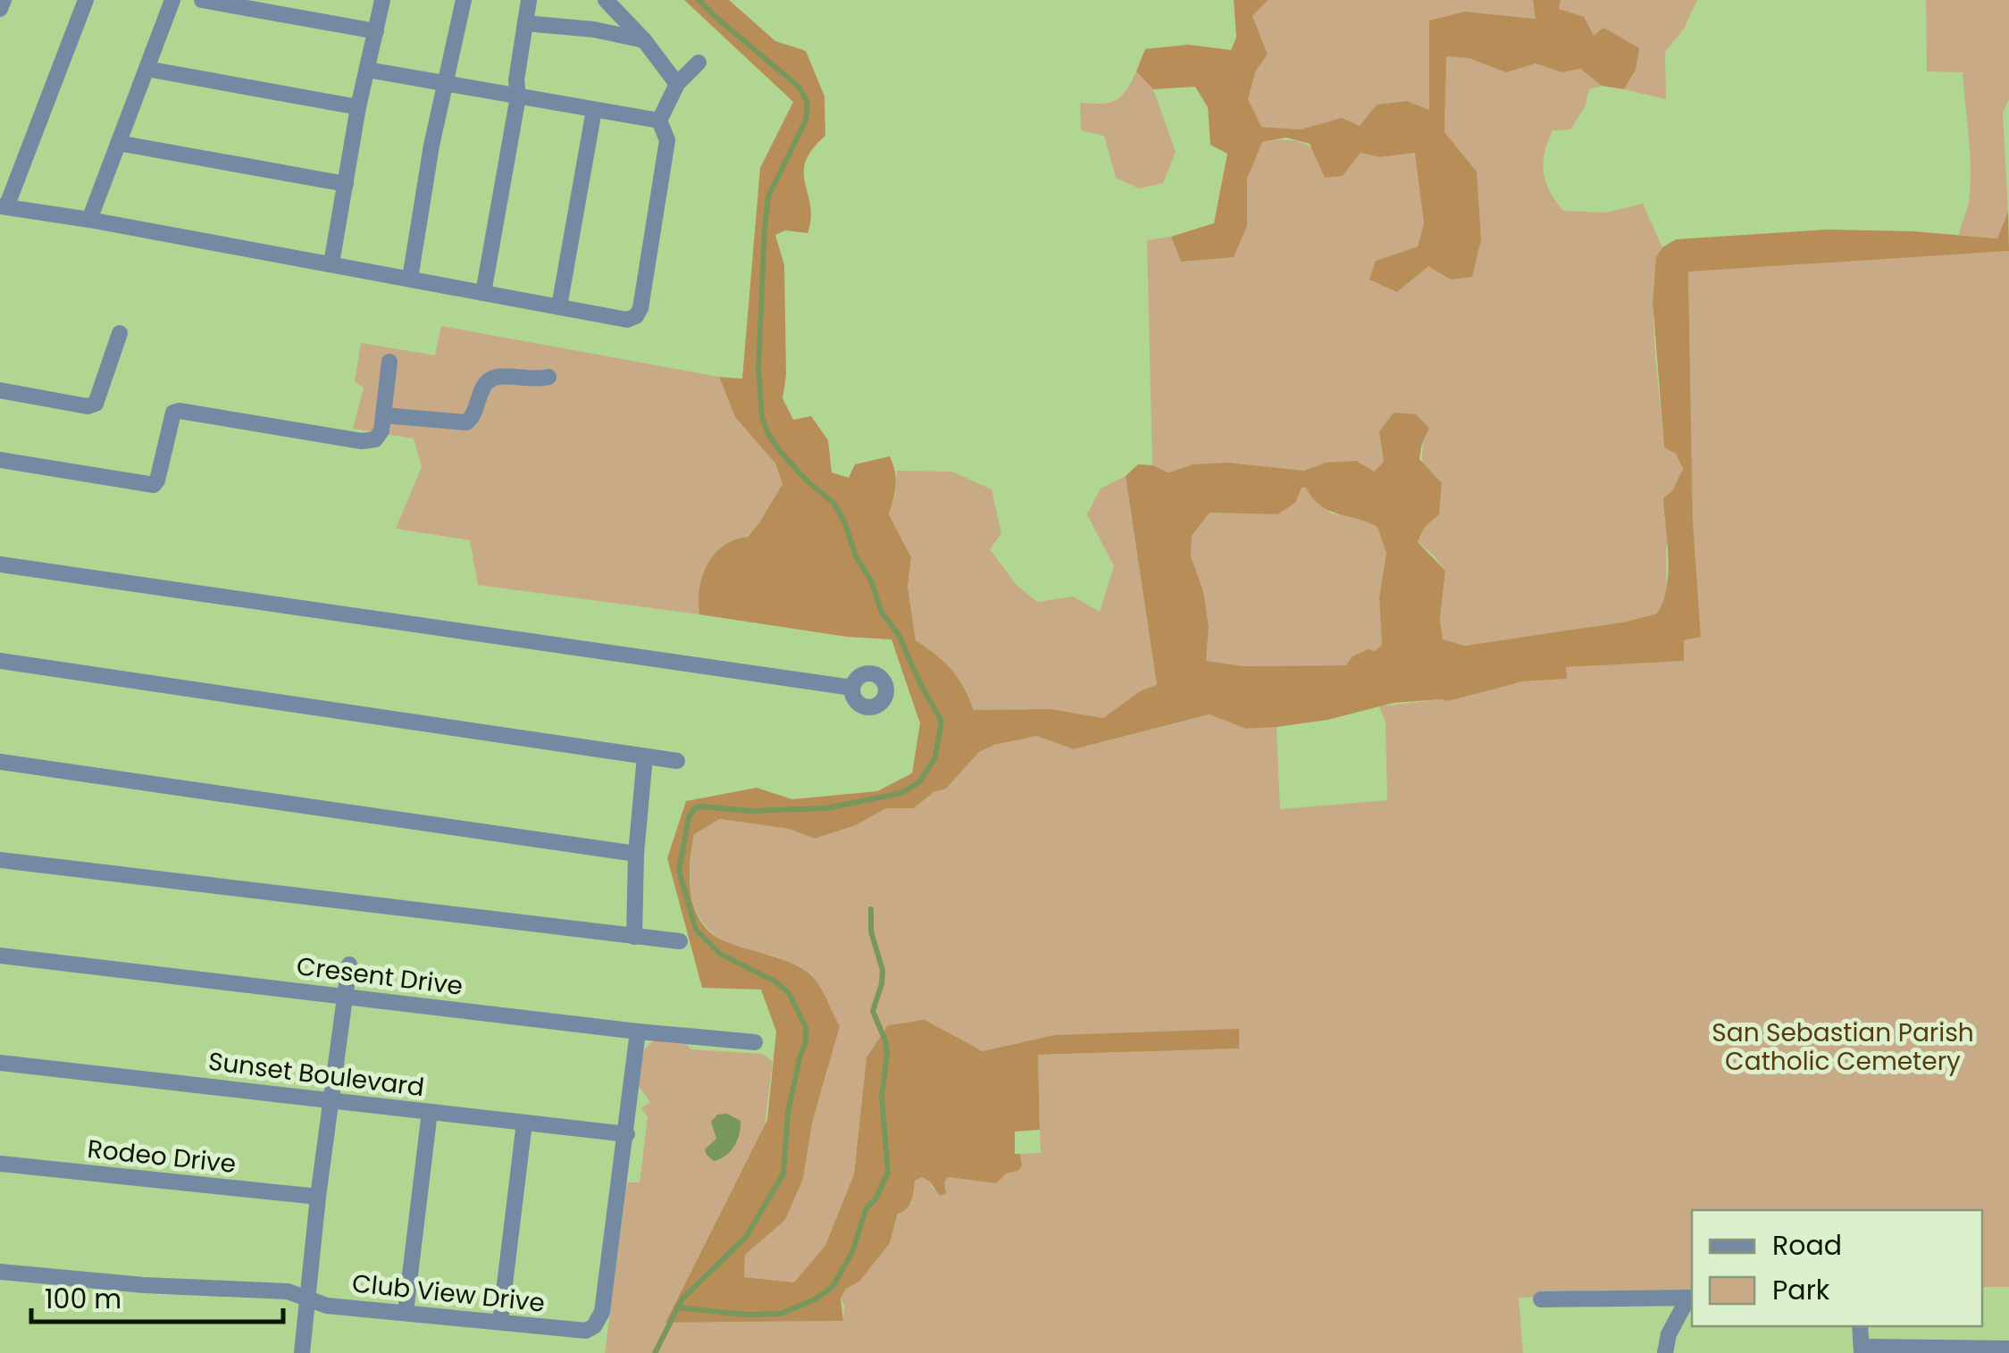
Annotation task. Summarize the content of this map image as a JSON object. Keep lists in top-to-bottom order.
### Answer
{
  "streets": {
    "street": [
      "Cresent Drive",
      "Sunset Boulevard",
      "Rodeo Drive",
      "Club View Drive"
    ]
  },
  "crossings": [
    ["Cresent Drive", "Club View Drive"],
    ["Sunset Boulevard", "Club View Drive"]
  ],
  "parks": ["San Sebastian Parish Catholic Cemetery"],
  "legend": ["Road", "Park"],
  "scale_bar": "100 m"
}
